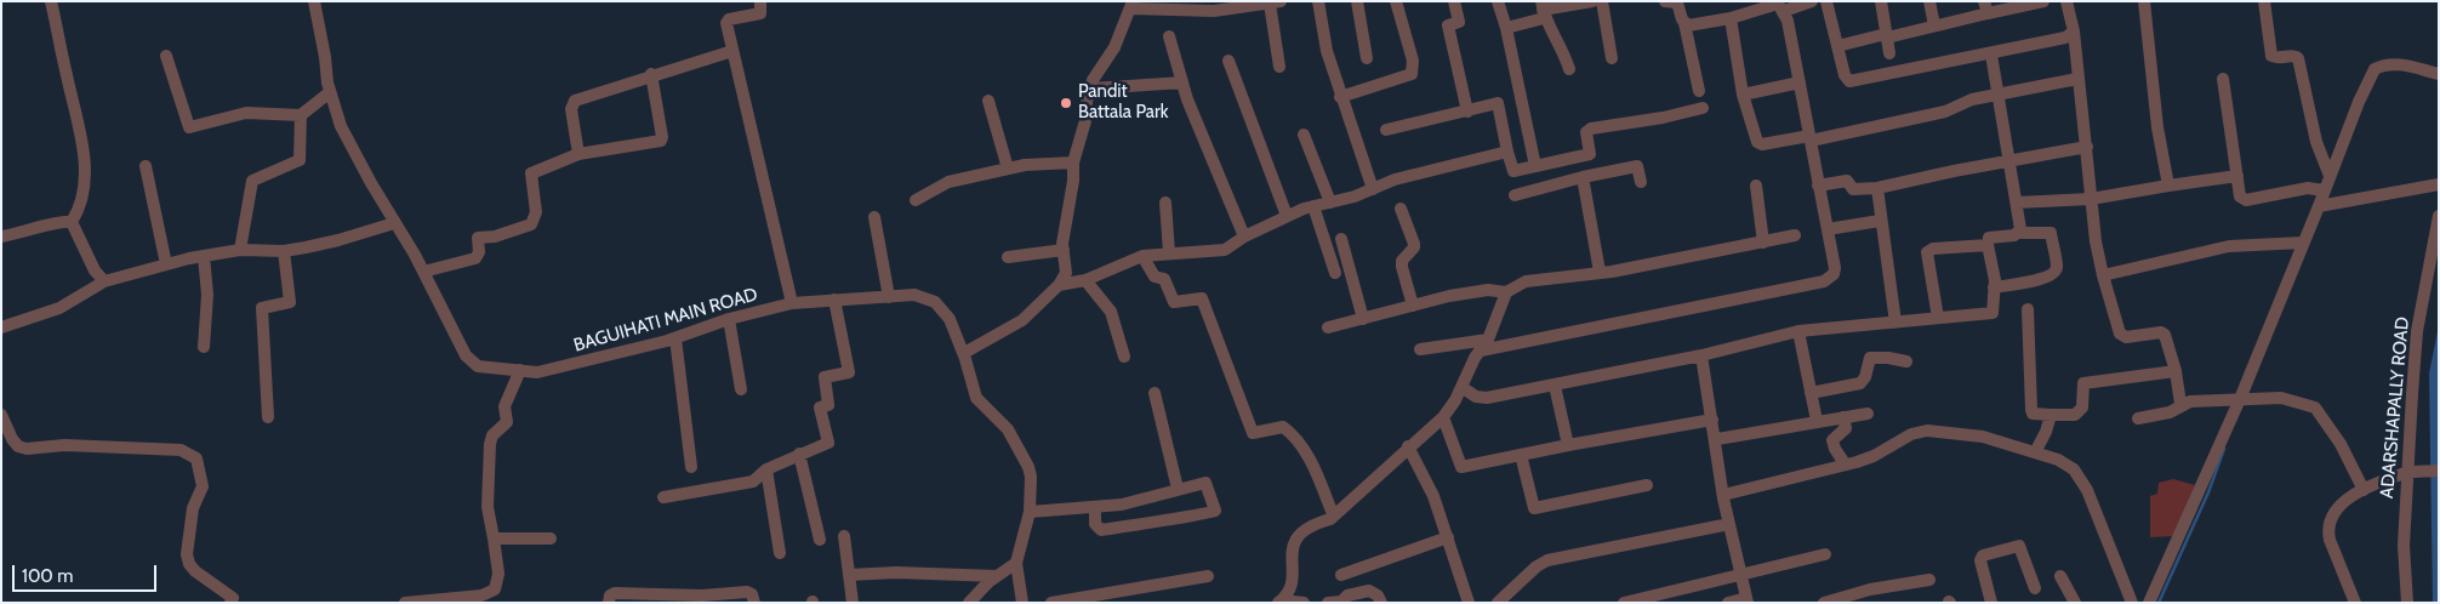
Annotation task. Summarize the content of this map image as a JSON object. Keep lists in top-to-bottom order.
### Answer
{
  "streets": {
    "street": ["BAGUIHATI MAIN ROAD", "ADARSHAPALLY ROAD"]
  },
  "places": ["Pandit Battala Park"],
  "scale_bar": "100 m"
}
